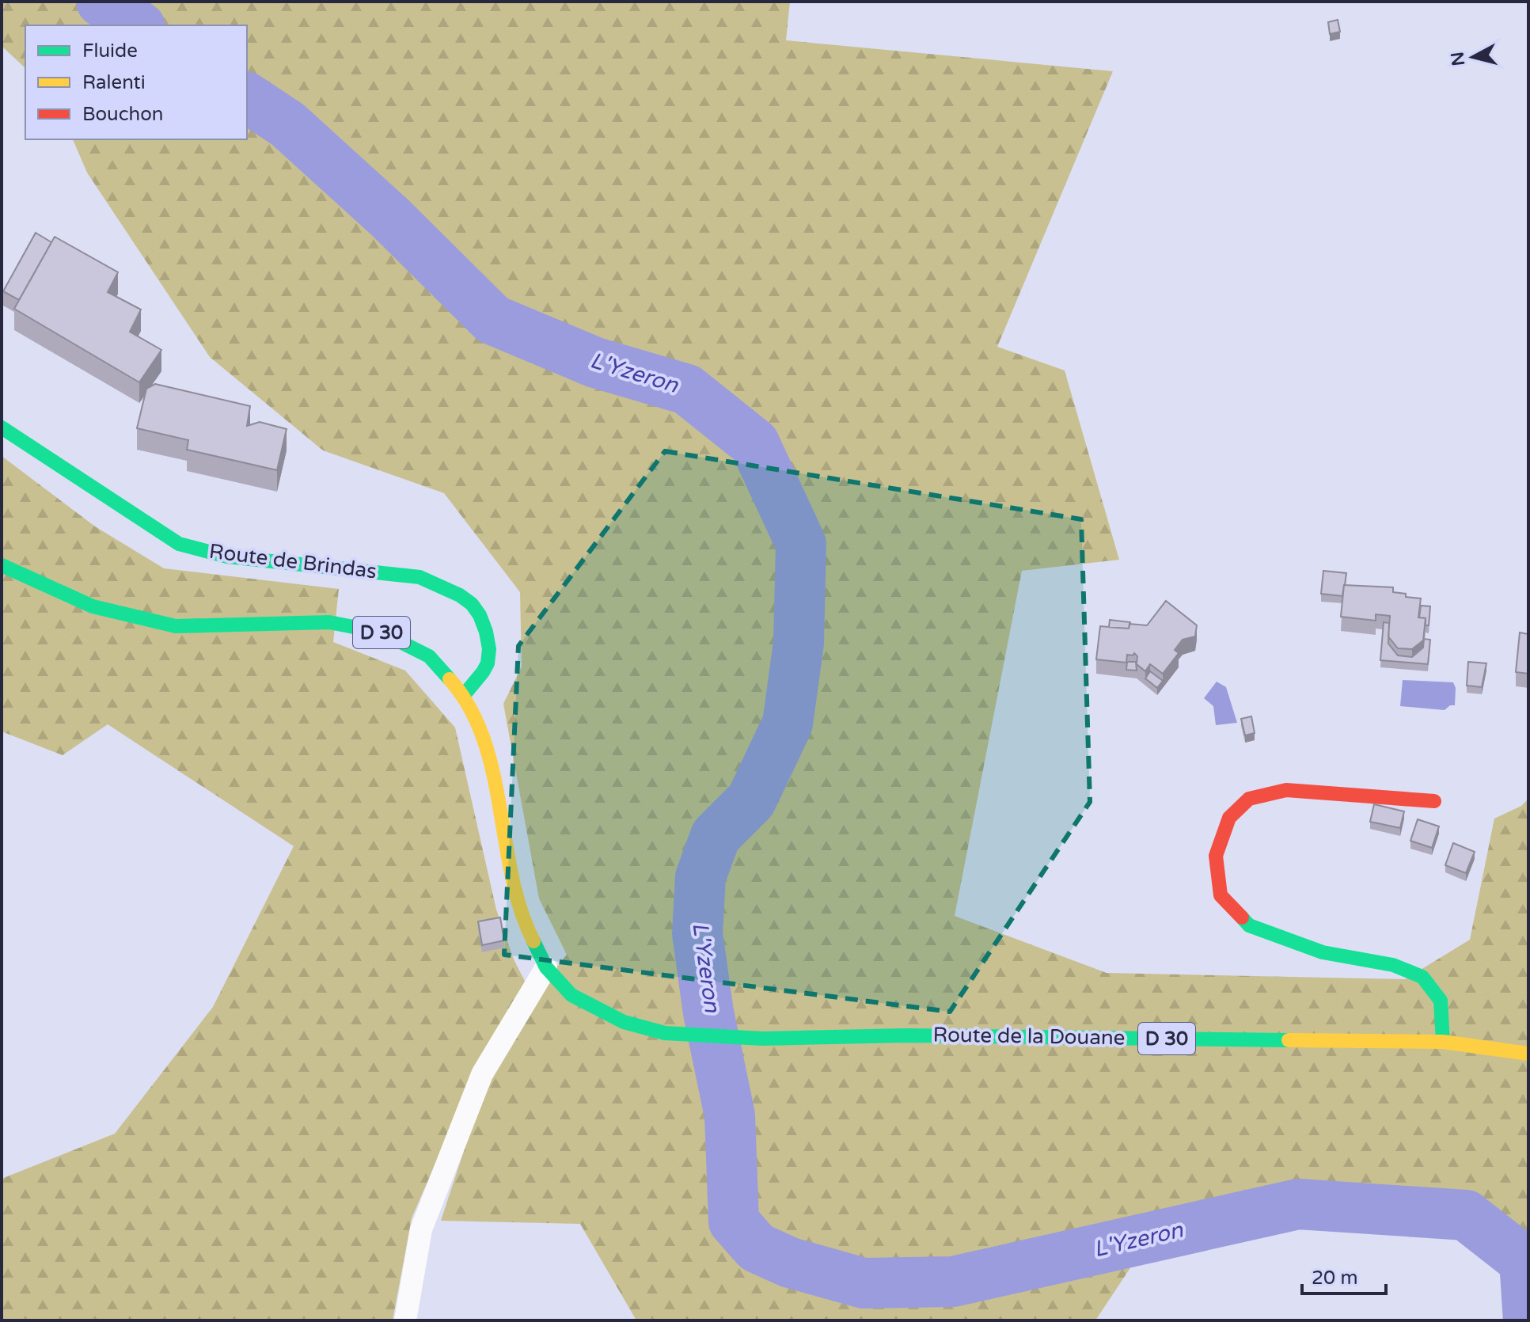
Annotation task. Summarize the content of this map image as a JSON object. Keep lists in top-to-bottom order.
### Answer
{
  "streets": {
    "main road": ["Route de Brindas", "D 30", "Route de la Douane"]
  },
  "crossings": [
    ["Route de Brindas", "D 30"],
    ["D 30", "Route de la Douane"]
  ],
  "water": ["L'Yzeron"],
  "legend": ["Fluide", "Ralenti", "Bouchon"],
  "scale_bar": "20 m",
  "north": "left"
}
